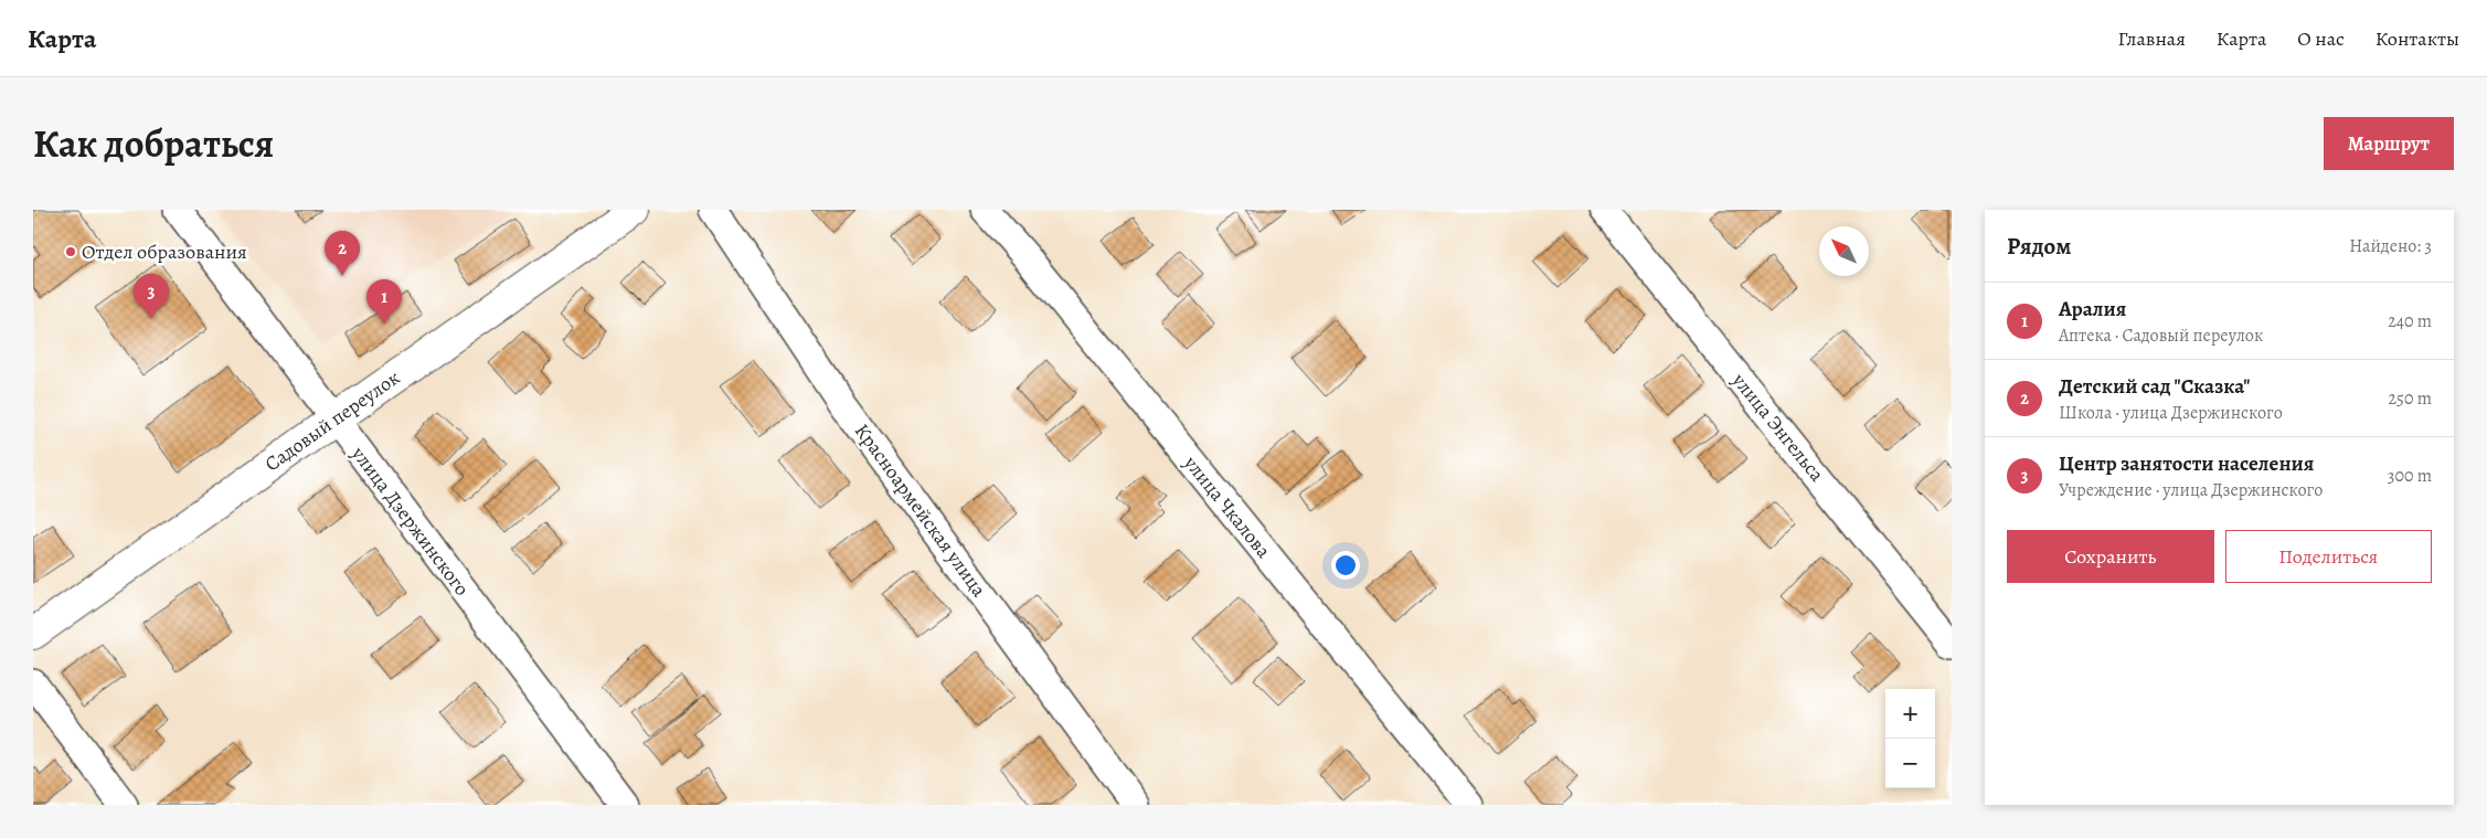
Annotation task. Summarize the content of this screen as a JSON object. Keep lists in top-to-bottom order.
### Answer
{
  "streets": {
    "street": [
      "Садовый переулок",
      "улица Энгельса",
      "улица Чкалова",
      "Красноармейская улица",
      "улица Дзержинского"
    ]
  },
  "crossings": [
    ["Садовый переулок", "улица Дзержинского"]
  ],
  "places": ["Отдел образования"],
  "north": "top left",
  "page": {
    "header": "Карта",
    "nav": [
      "Главная",
      "Карта",
      "О нас",
      "Контакты"
    ],
    "title": "Как добраться",
    "buttons": [
      "Маршрут",
      ["Сохранить", "Поделиться"]
    ],
    "heading": ["Рядом", "Найдено: 3"],
    "pins": ["2", "3", "1"],
    "list": [
      {
        "mark": "1",
        "name": "Аралия",
        "note": "Аптека · Садовый переулок",
        "value": "240 m"
      },
      {
        "mark": "2",
        "name": "Детский сад \"Сказка\"",
        "note": "Школа · улица Дзержинского",
        "value": "250 m"
      },
      {
        "mark": "3",
        "name": "Центр занятости населения",
        "note": "Учреждение · улица Дзержинского",
        "value": "300 m"
      }
    ],
    "map_buttons": ["+", "−"]
  }
}
